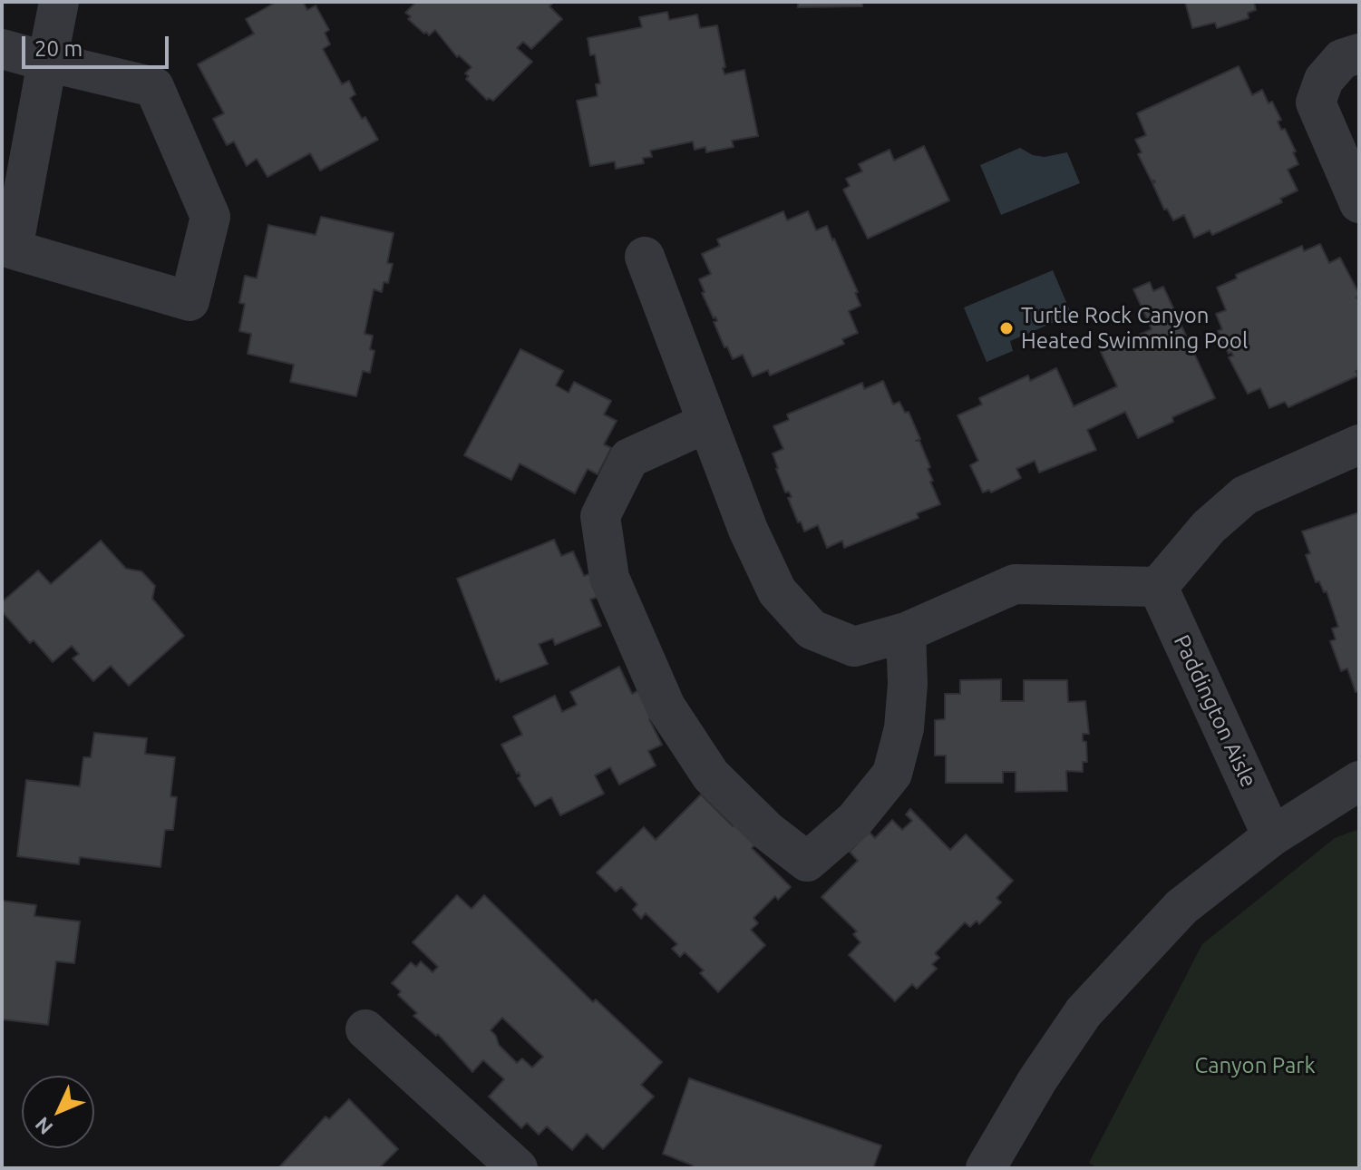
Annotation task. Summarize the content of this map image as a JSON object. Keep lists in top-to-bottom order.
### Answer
{
  "streets": {
    "street": ["Paddington Aisle"]
  },
  "parks": ["Canyon Park"],
  "places": ["Turtle Rock Canyon Heated Swimming Pool"],
  "scale_bar": "20 m",
  "north": "bottom left"
}
